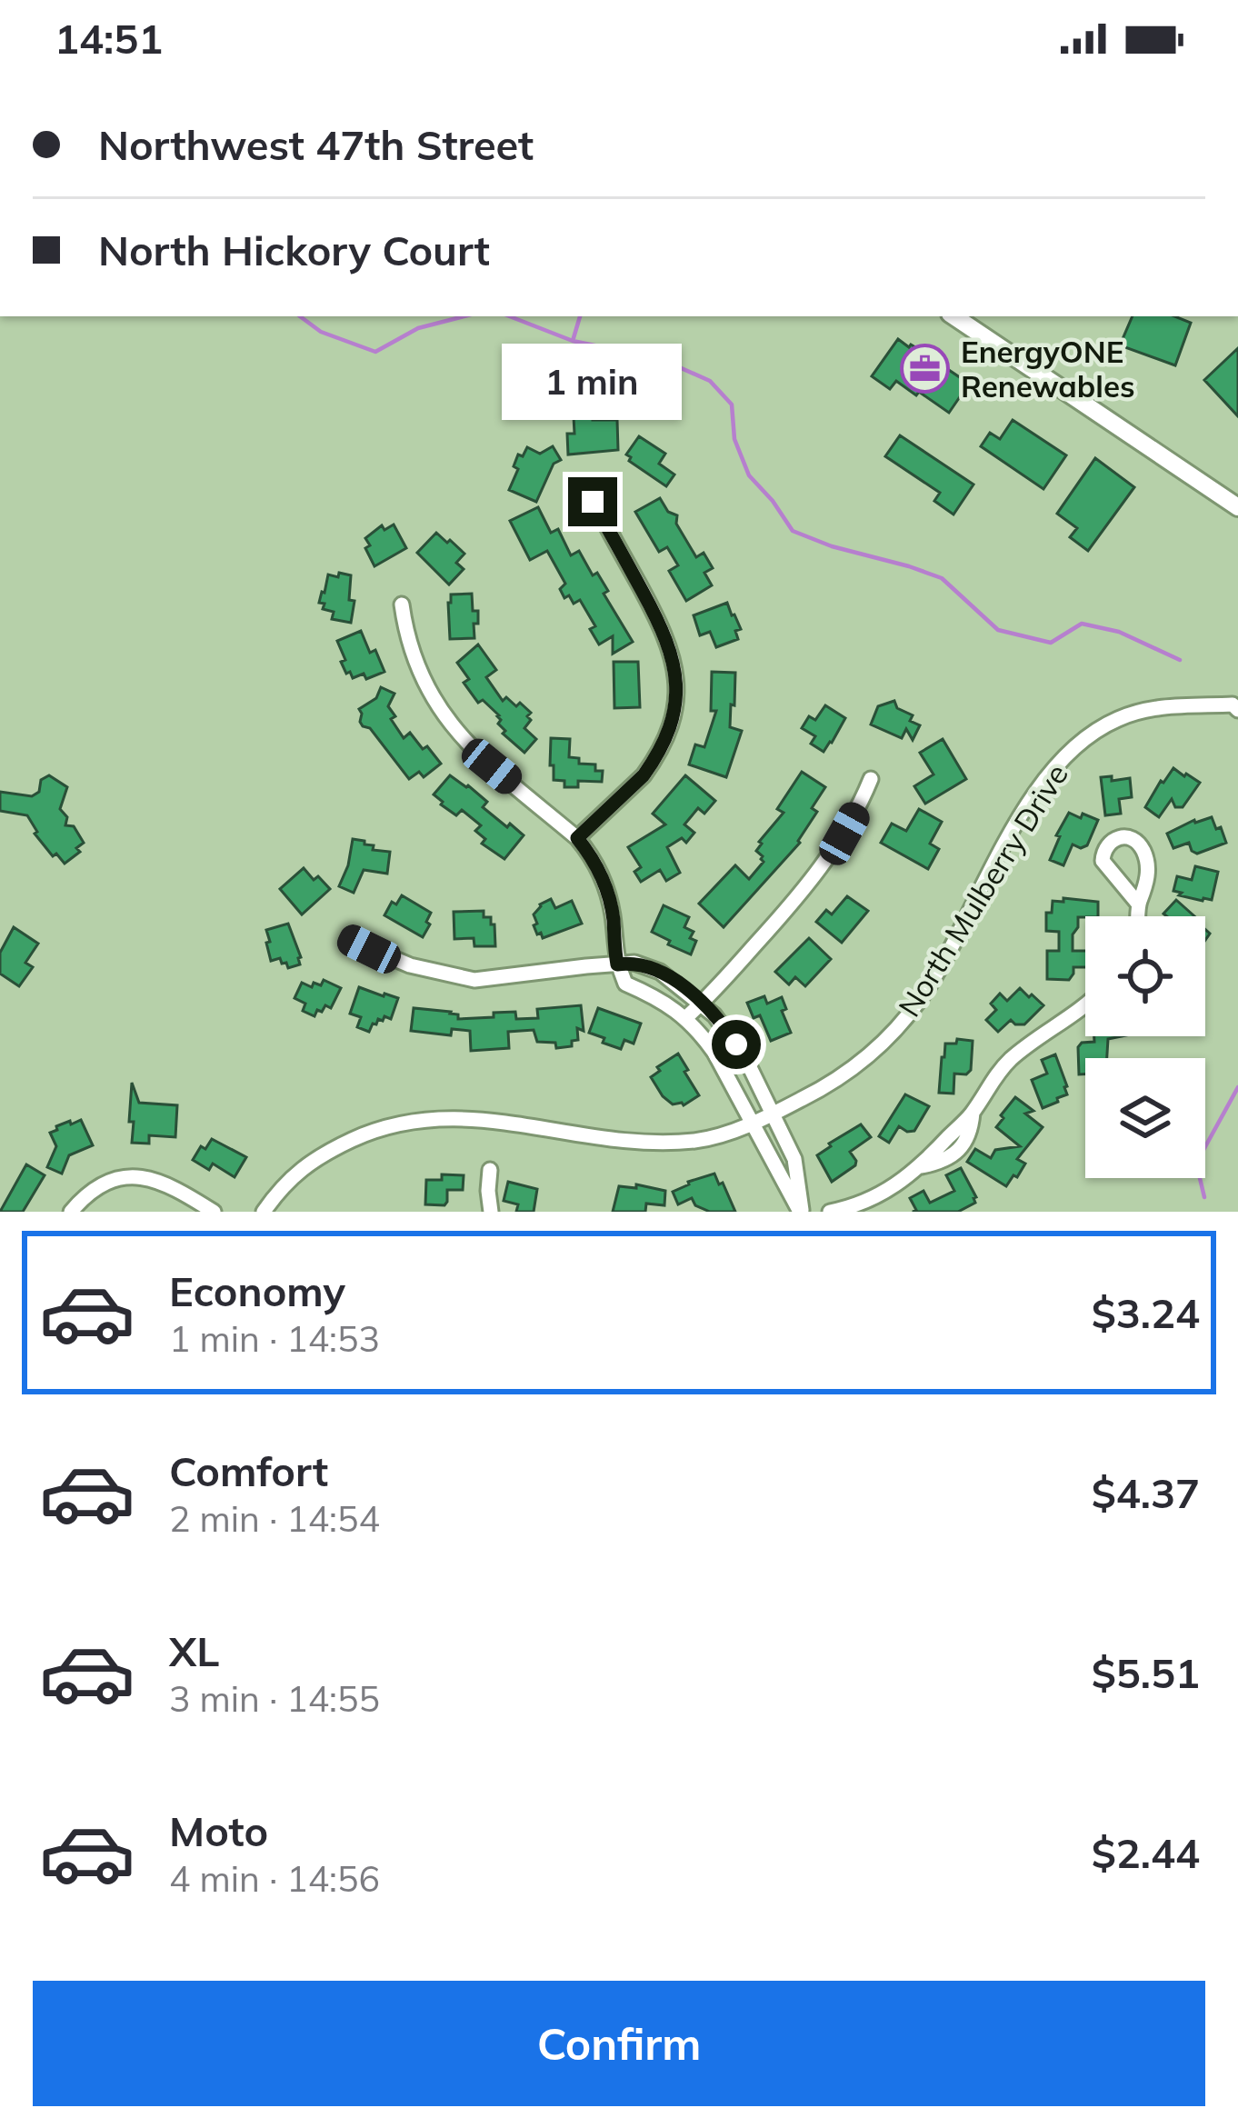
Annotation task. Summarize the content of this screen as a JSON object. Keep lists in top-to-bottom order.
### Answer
{
  "streets": {
    "street": ["North Mulberry Drive"]
  },
  "places": {
    "office": ["EnergyONE Renewables"]
  },
  "page": {
    "status": "14:51",
    "banner": ["Northwest 47th Street", "North Hickory Court"],
    "bubble": "1 min",
    "list": [
      {
        "name": "Economy",
        "note": "1 min · 14:53",
        "value": "$3.24"
      },
      {
        "name": "Comfort",
        "note": "2 min · 14:54",
        "value": "$4.37"
      },
      {
        "name": "XL",
        "note": "3 min · 14:55",
        "value": "$5.51"
      },
      {
        "name": "Moto",
        "note": "4 min · 14:56",
        "value": "$2.44"
      }
    ],
    "buttons": "Confirm"
  }
}
